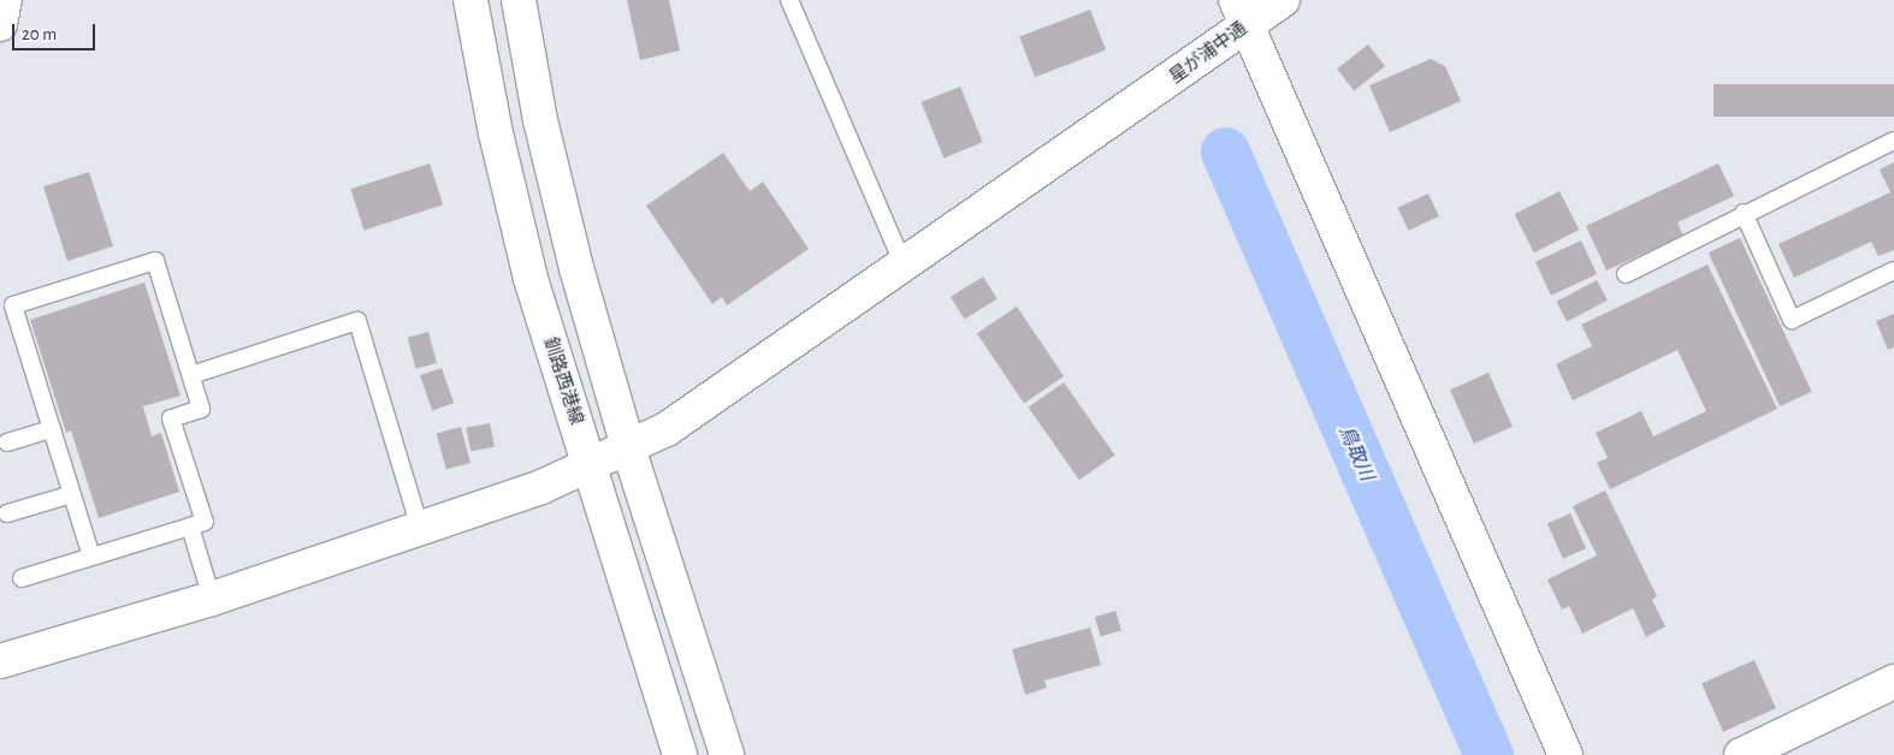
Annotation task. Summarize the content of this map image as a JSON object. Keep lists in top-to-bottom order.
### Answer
{
  "streets": {
    "street": ["星が浦中通", "釧路西港線"]
  },
  "crossings": [
    ["星が浦中通", "釧路西港線"]
  ],
  "water": ["鳥取川"],
  "scale_bar": "20 m"
}
